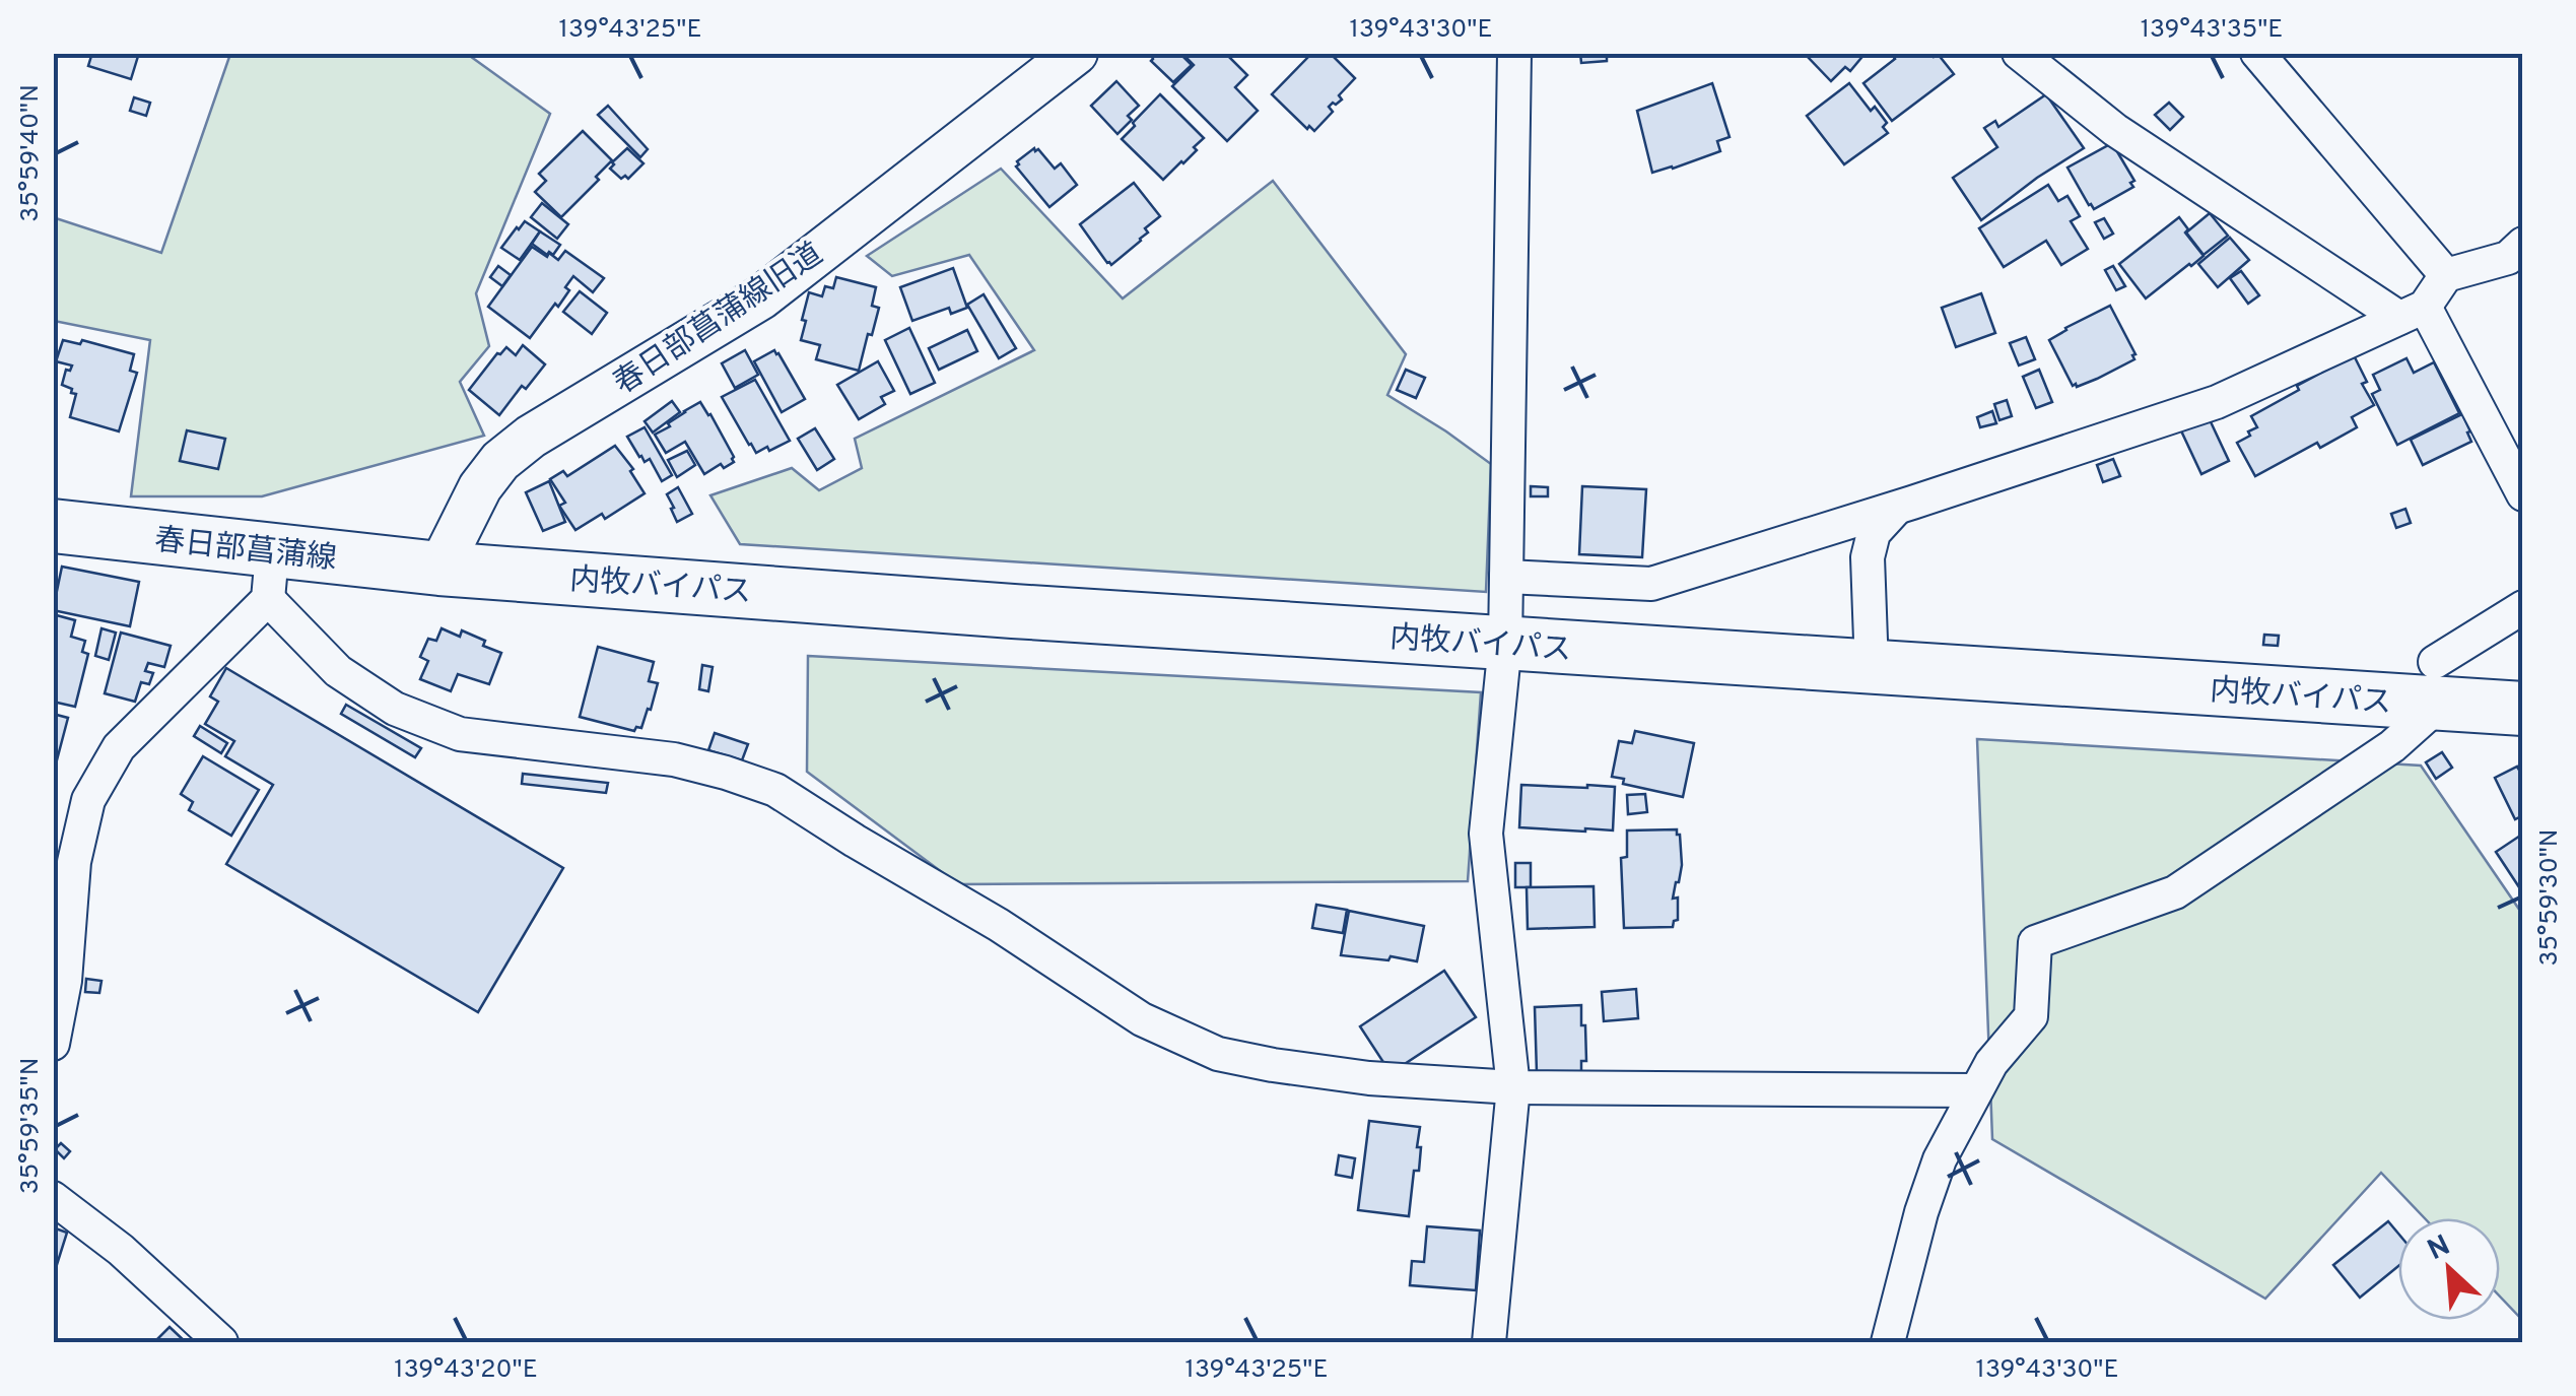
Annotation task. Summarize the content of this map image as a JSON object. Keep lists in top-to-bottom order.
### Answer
{
  "streets": {
    "main road": ["春日部菖蒲線", "内牧バイパス"],
    "street": ["春日部菖蒲線旧道"]
  },
  "crossings": [
    ["春日部菖蒲線旧道", "春日部菖蒲線"],
    ["春日部菖蒲線旧道", "内牧バイパス"],
    ["春日部菖蒲線", "内牧バイパス"]
  ],
  "north": "top left",
  "coordinates": [
    "139°43'25\"E",
    "139°43'30\"E",
    "139°43'35\"E",
    "35°59'40\"N",
    "35°59'30\"N",
    "35°59'35\"N",
    "139°43'20\"E"
  ]
}
